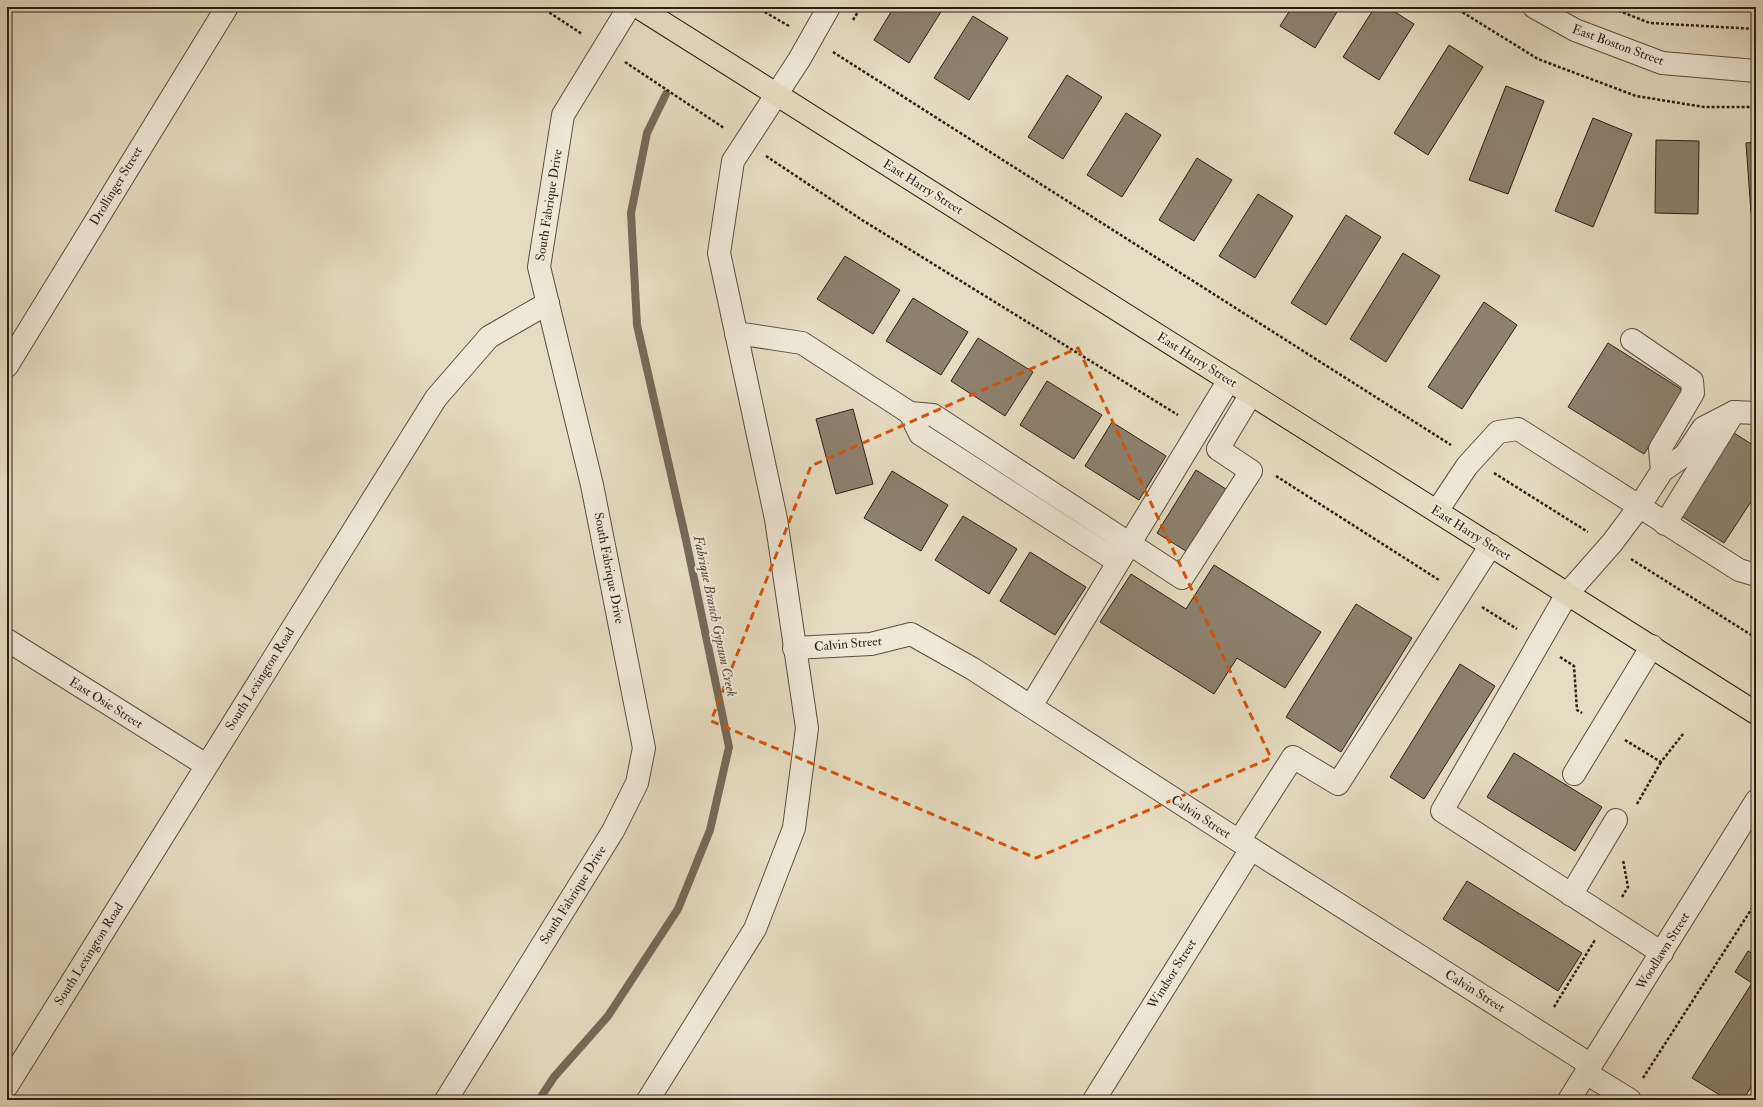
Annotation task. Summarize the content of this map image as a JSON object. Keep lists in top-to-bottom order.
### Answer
{
  "streets": {
    "main road": ["East Harry Street"],
    "street": [
      "East Boston Street",
      "Drollinger Street",
      "South Fabrique Drive",
      "Calvin Street",
      "South Lexington Road",
      "East Osie Street",
      "Woodlawn Street",
      "Windsor Street"
    ]
  },
  "crossings": [
    ["South Fabrique Drive", "South Lexington Road"],
    ["Calvin Street", "Woodlawn Street"],
    ["Calvin Street", "Windsor Street"],
    ["South Lexington Road", "East Osie Street"]
  ],
  "water": ["Fabrique Branch Gypsum Creek"]
}
